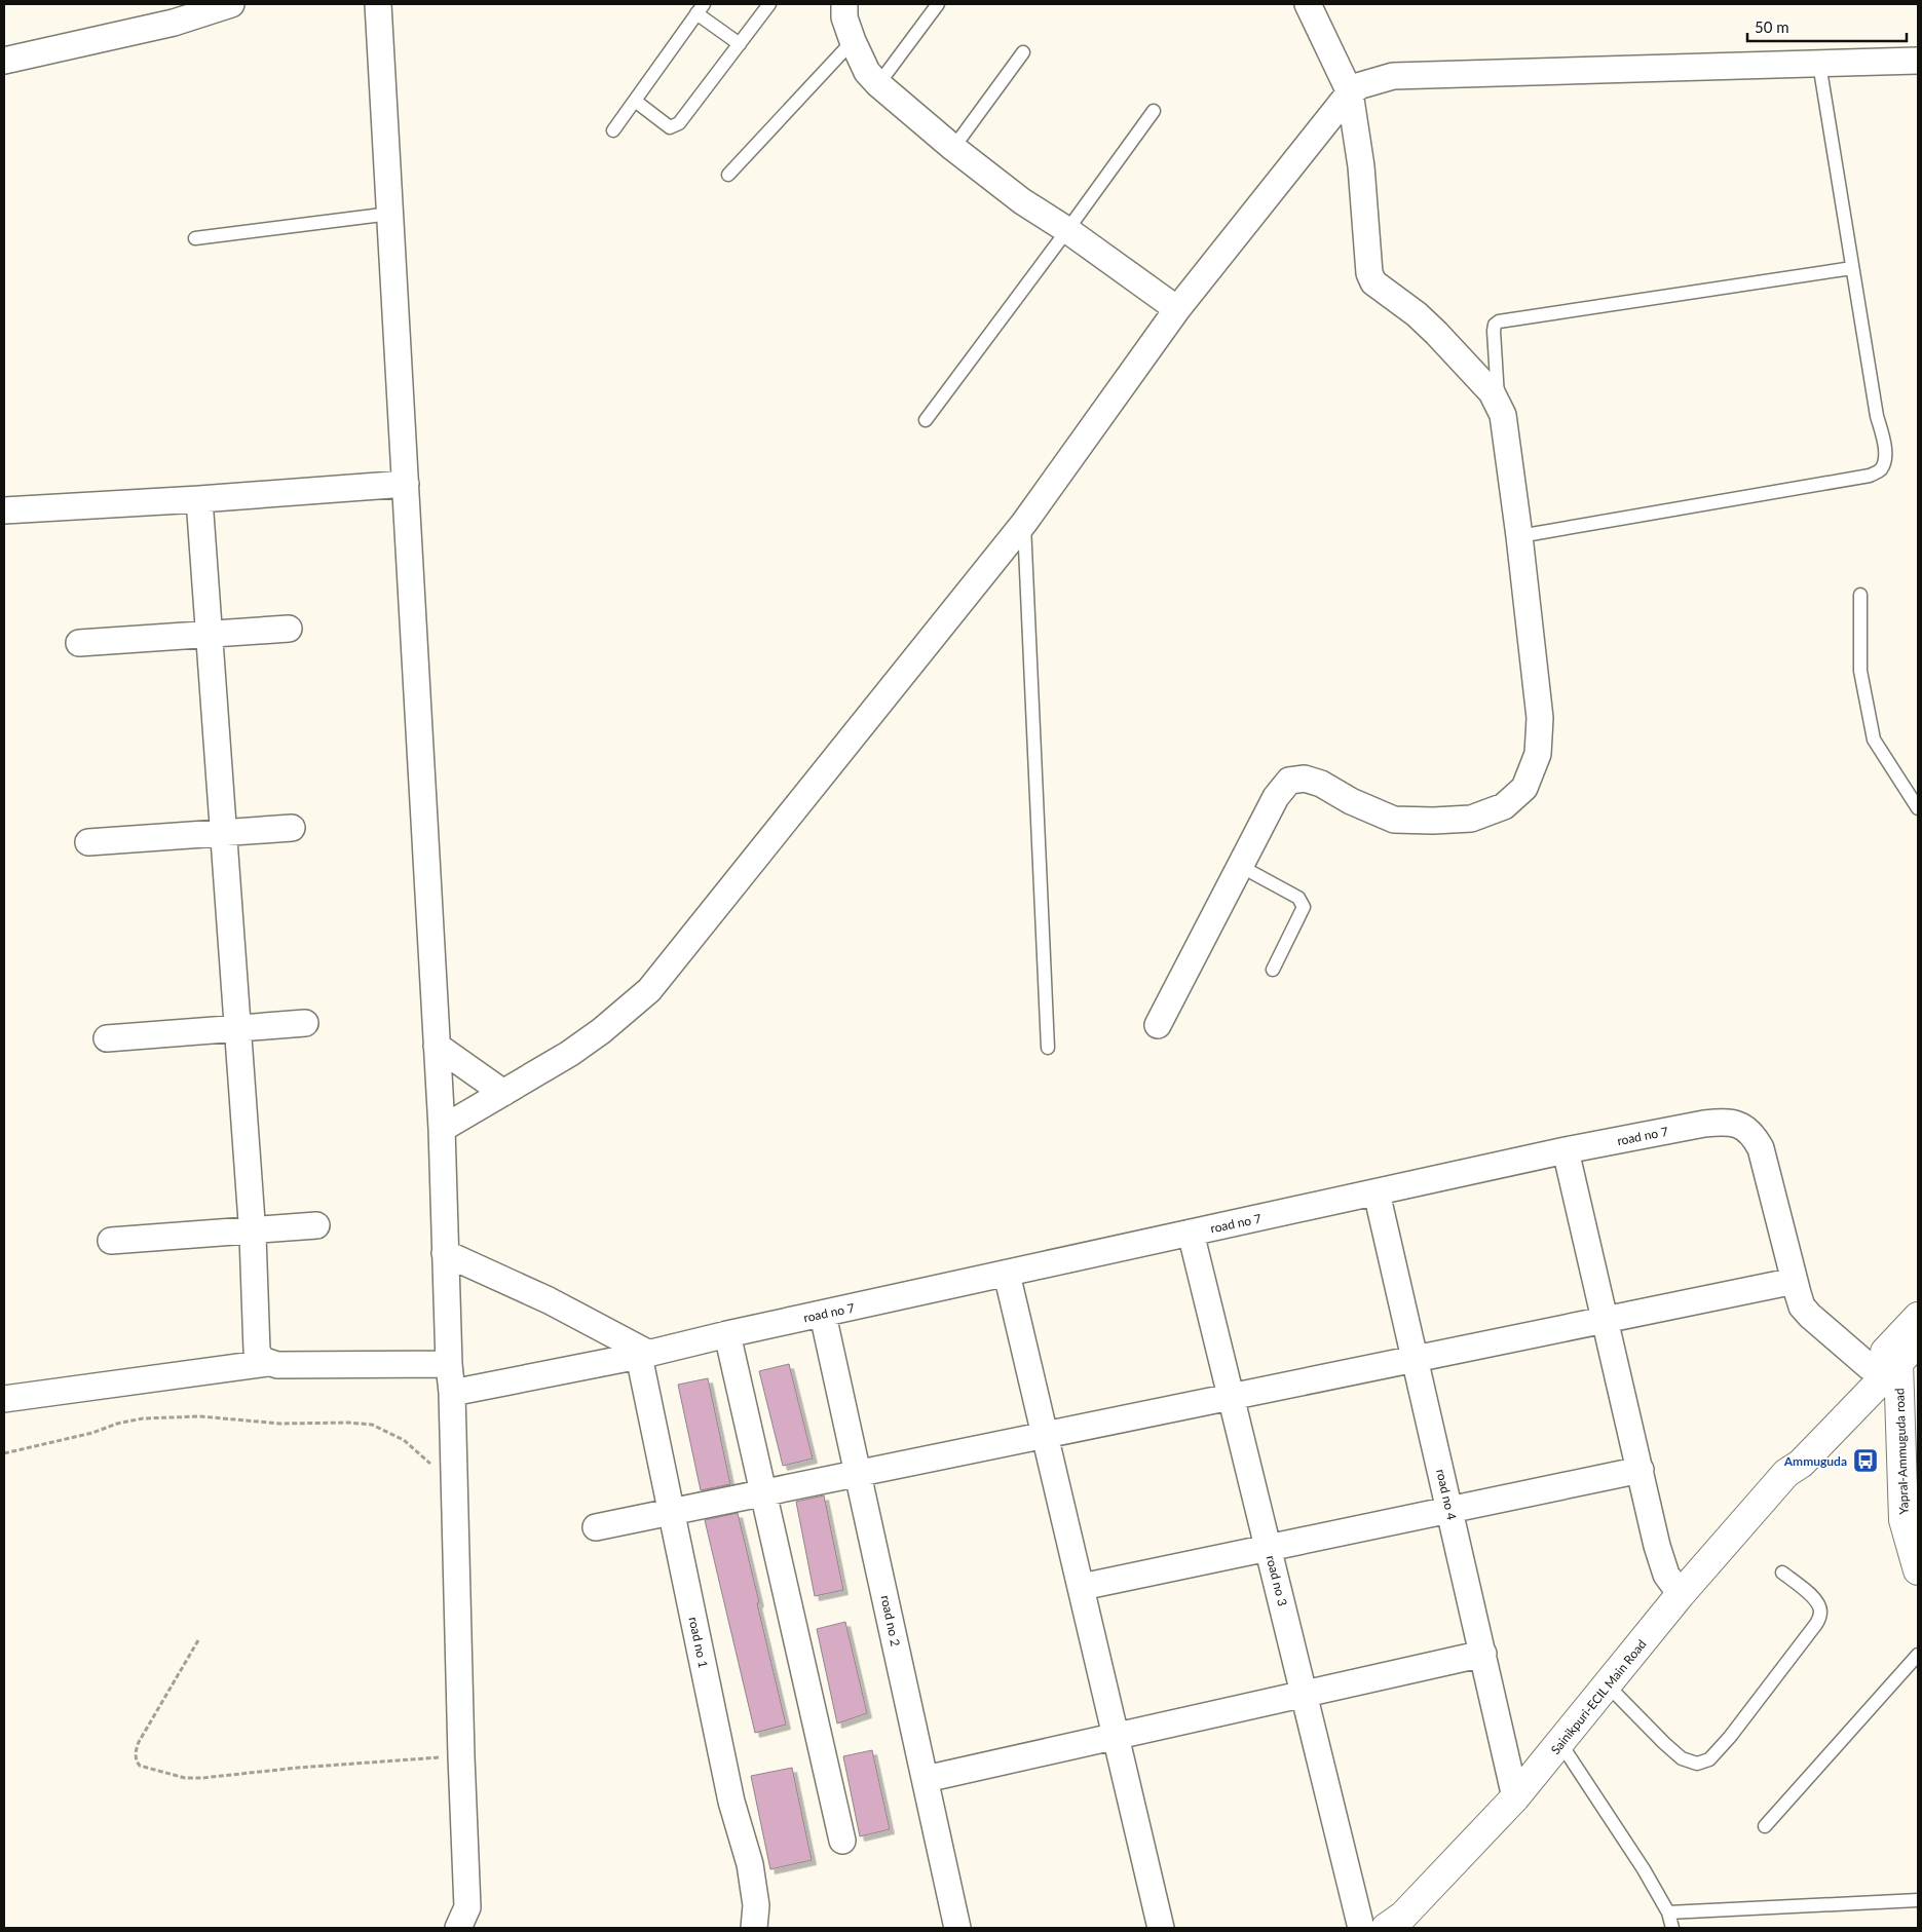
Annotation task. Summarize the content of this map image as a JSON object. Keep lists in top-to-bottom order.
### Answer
{
  "streets": {
    "main road": ["Yapral-Ammuguda road", "Sainikpuri-ECIL Main Road"],
    "street": [
      "road no 7",
      "road no 4",
      "road no 3",
      "road no 2",
      "road no 1"
    ]
  },
  "crossings": [
    ["road no 7", "Yapral-Ammuguda road"],
    ["road no 7", "road no 4"],
    ["road no 7", "road no 3"],
    ["road no 7", "road no 2"],
    ["road no 7", "road no 1"],
    ["road no 7", "Sainikpuri-ECIL Main Road"],
    ["Yapral-Ammuguda road", "Sainikpuri-ECIL Main Road"],
    ["road no 4", "Sainikpuri-ECIL Main Road"]
  ],
  "places": {
    "bus stop": ["Ammuguda"]
  },
  "scale_bar": "50 m"
}
